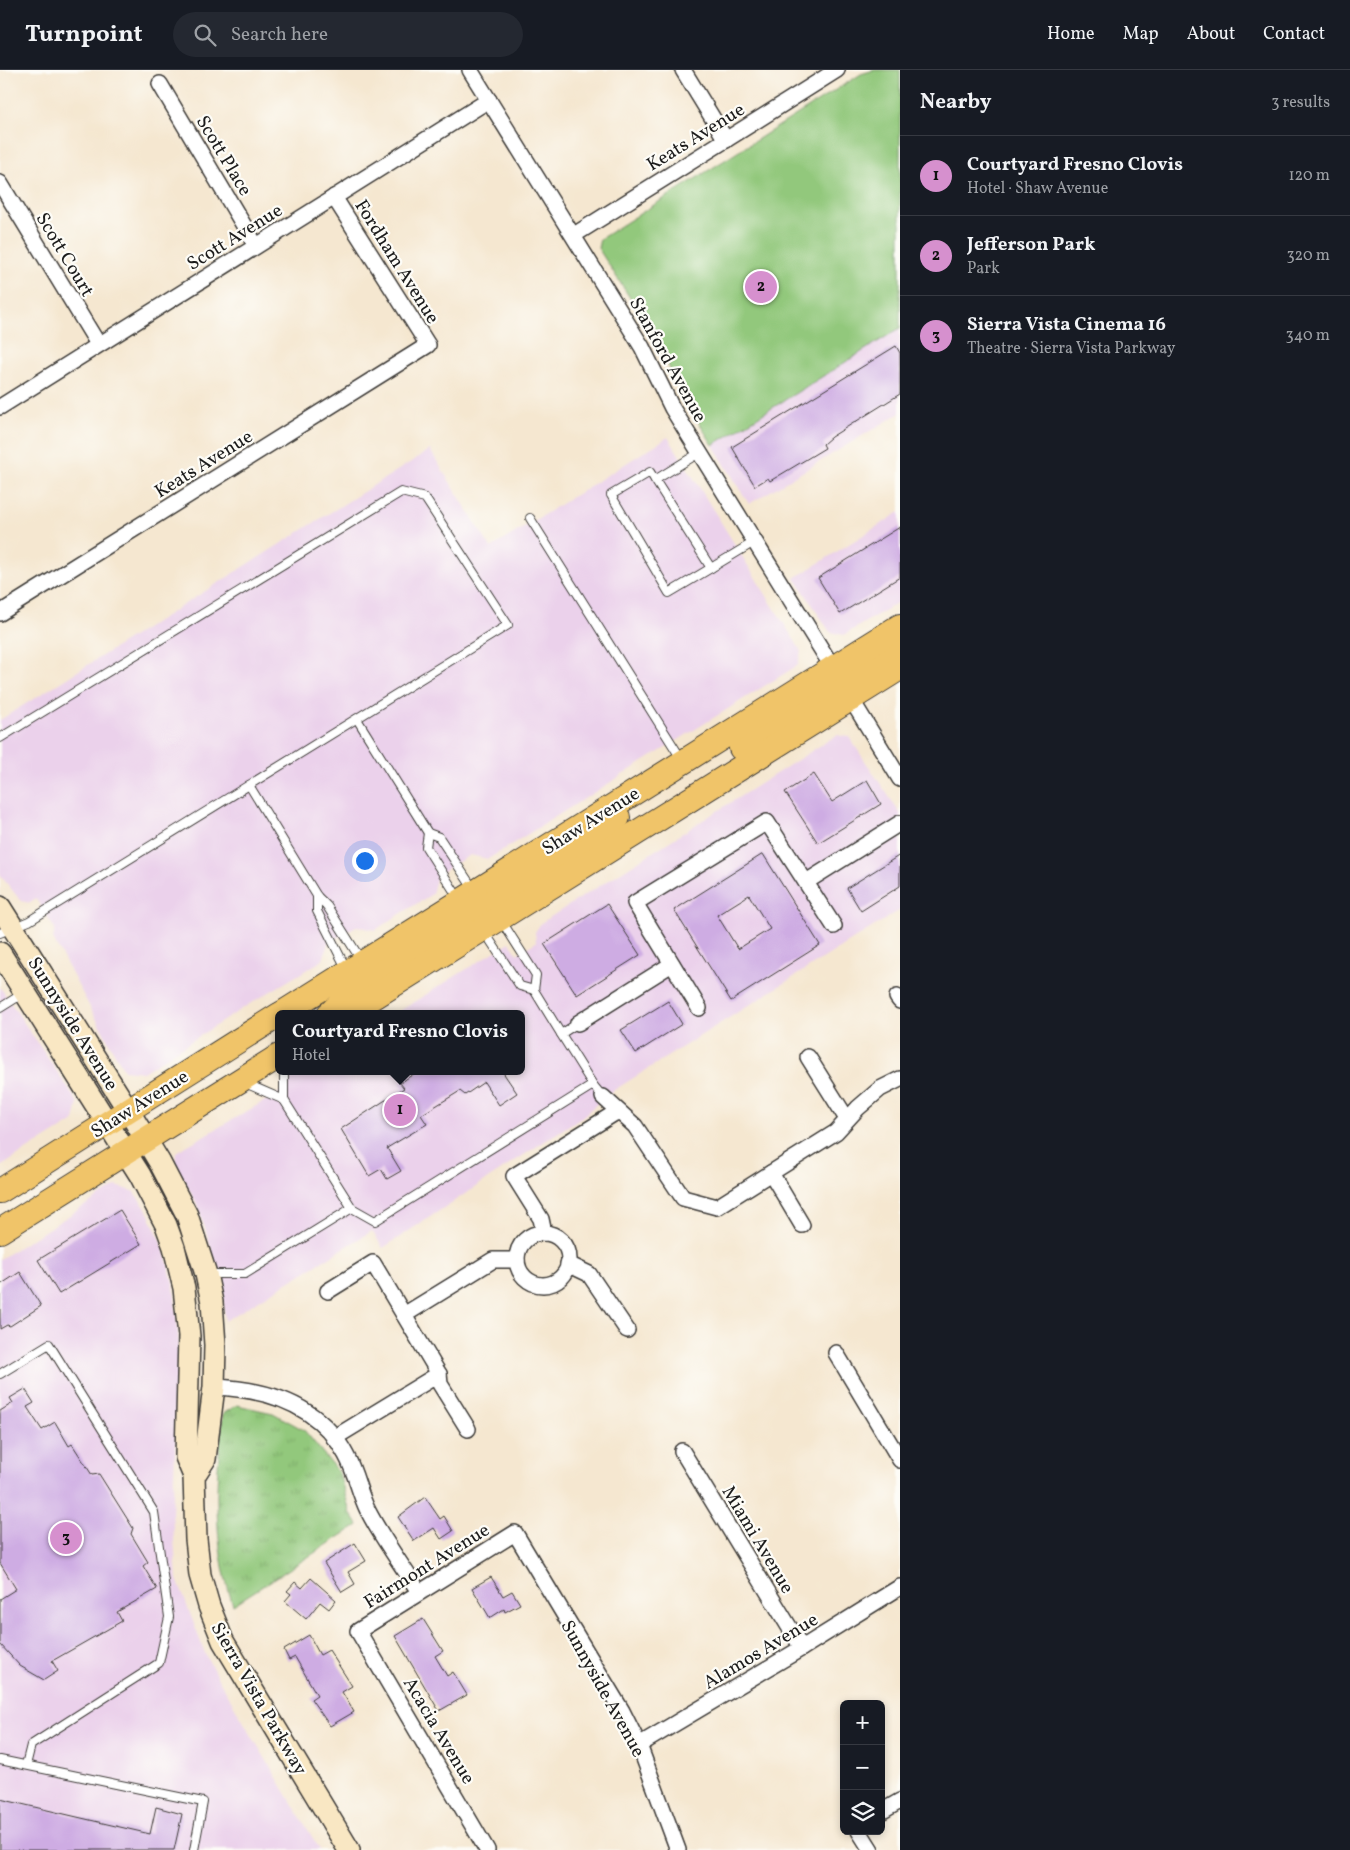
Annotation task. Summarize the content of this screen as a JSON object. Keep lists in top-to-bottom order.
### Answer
{
  "streets": {
    "main road": ["Shaw Avenue", "Sunnyside Avenue", "Sierra Vista Parkway"],
    "street": [
      "Keats Avenue",
      "Scott Place",
      "Scott Avenue",
      "Scott Court",
      "Fordham Avenue",
      "Stanford Avenue",
      "Miami Avenue",
      "Fairmont Avenue",
      "Alamos Avenue",
      "Acacia Avenue"
    ]
  },
  "crossings": [
    ["Keats Avenue", "Fordham Avenue"],
    ["Keats Avenue", "Stanford Avenue"],
    ["Scott Place", "Scott Avenue"],
    ["Scott Avenue", "Scott Court"],
    ["Scott Avenue", "Fordham Avenue"],
    ["Scott Avenue", "Stanford Avenue"],
    ["Stanford Avenue", "Shaw Avenue"],
    ["Shaw Avenue", "Sunnyside Avenue"],
    ["Shaw Avenue", "Sierra Vista Parkway"],
    ["Sunnyside Avenue", "Fairmont Avenue"],
    ["Sunnyside Avenue", "Alamos Avenue"],
    ["Sunnyside Avenue", "Sierra Vista Parkway"],
    ["Miami Avenue", "Alamos Avenue"],
    ["Fairmont Avenue", "Acacia Avenue"]
  ],
  "page": {
    "header": "Turnpoint",
    "search": "Search here",
    "nav": [
      "Home",
      "Map",
      "About",
      "Contact"
    ],
    "heading": ["Nearby", "3 results"],
    "list": [
      {
        "mark": "1",
        "name": "Courtyard Fresno Clovis",
        "note": "Hotel · Shaw Avenue",
        "value": "120 m"
      },
      {
        "mark": "2",
        "name": "Jefferson Park",
        "note": "Park",
        "value": "320 m"
      },
      {
        "mark": "3",
        "name": "Sierra Vista Cinema 16",
        "note": "Theatre · Sierra Vista Parkway",
        "value": "340 m"
      }
    ],
    "pins": ["2", "1", "3"],
    "popup": ["Courtyard Fresno Clovis", "Hotel"],
    "map_buttons": ["+", "−"]
  }
}
